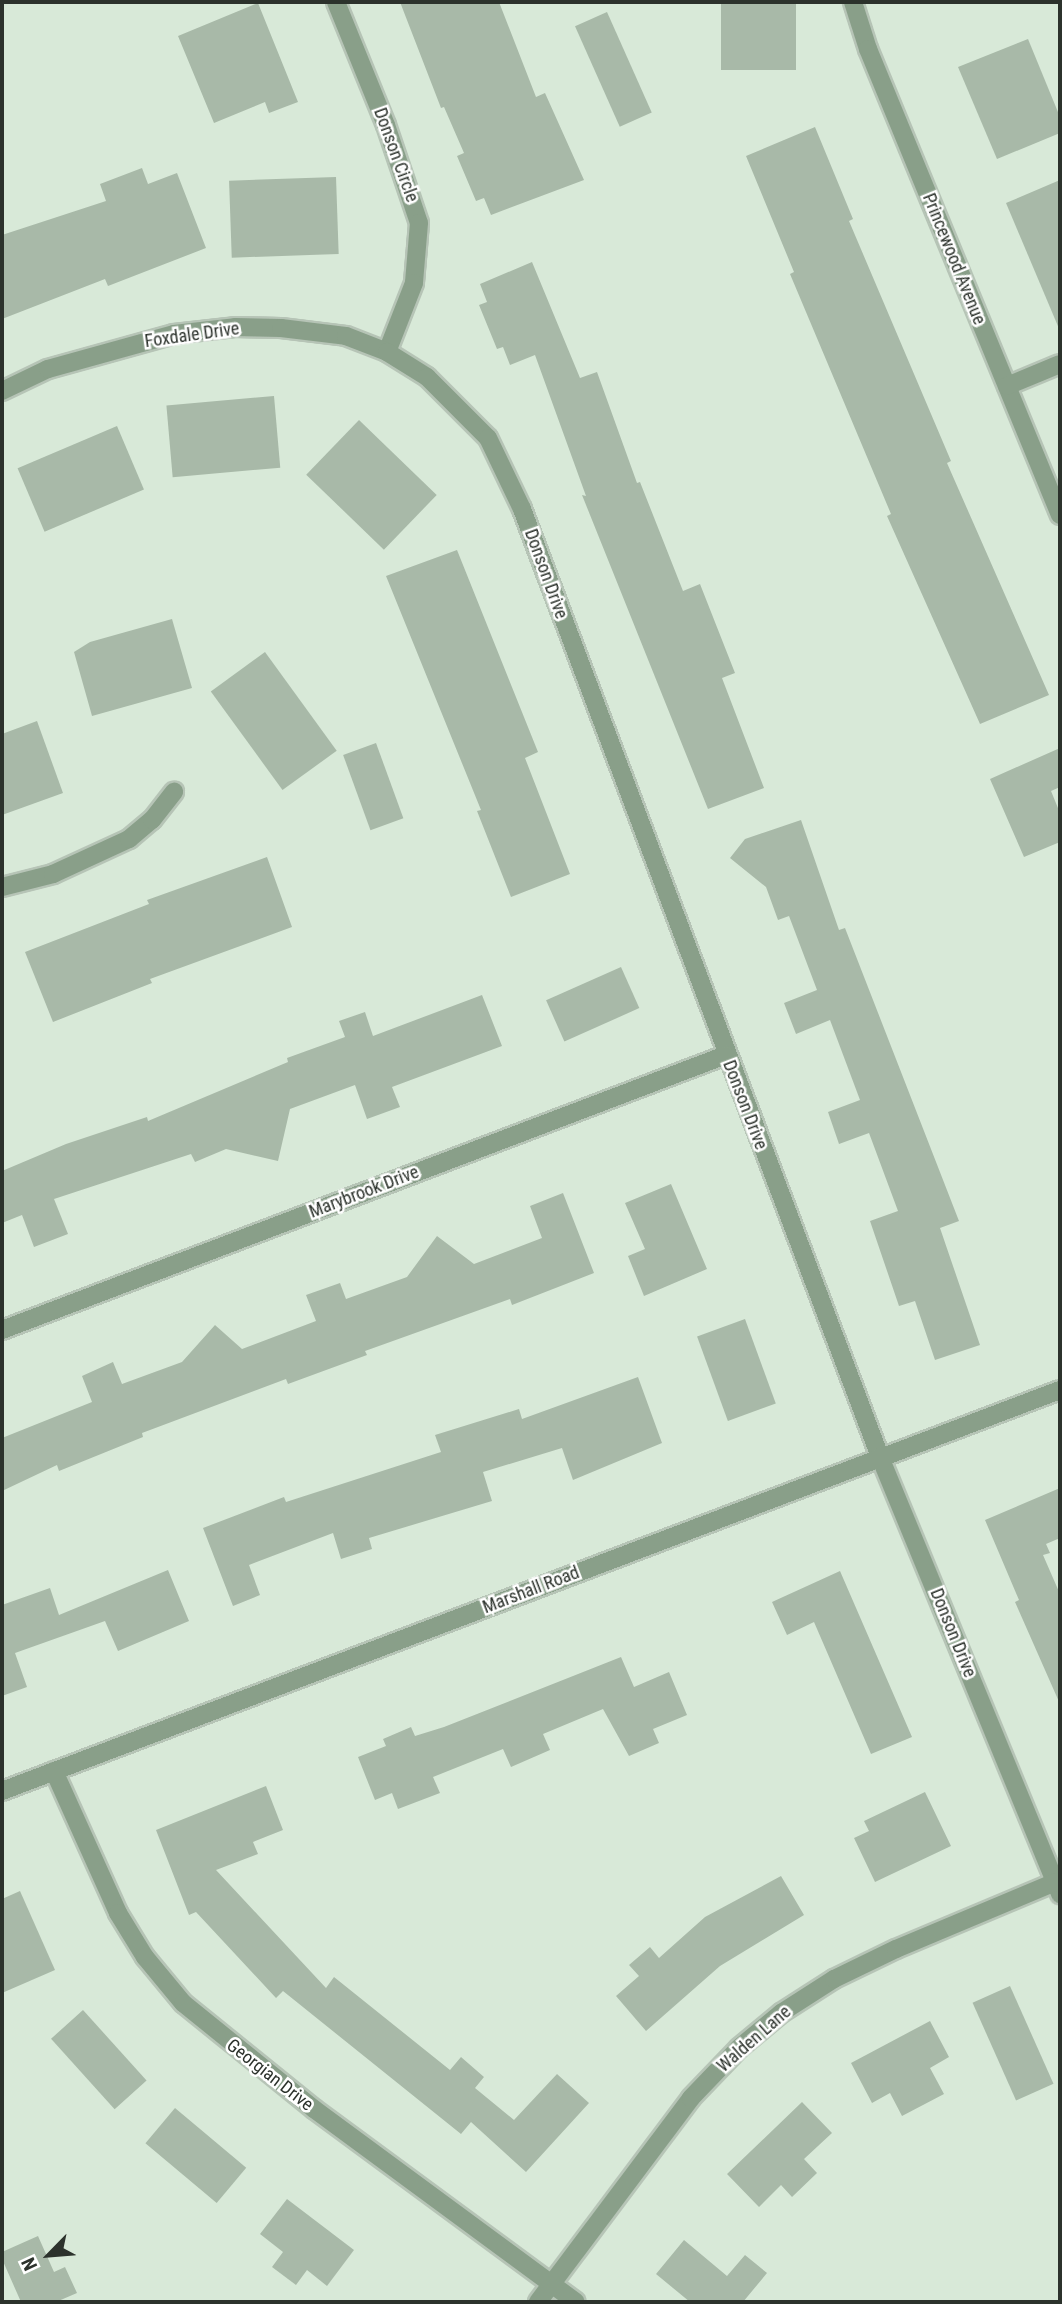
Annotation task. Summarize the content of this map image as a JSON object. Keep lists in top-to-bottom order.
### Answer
{
  "streets": {
    "street": [
      "Donson Circle",
      "Princewood Avenue",
      "Foxdale Drive",
      "Donson Drive",
      "Marybrook Drive",
      "Marshall Road",
      "Walden Lane",
      "Georgian Drive"
    ]
  },
  "crossings": [
    ["Donson Circle", "Foxdale Drive"],
    ["Donson Circle", "Donson Drive"],
    ["Foxdale Drive", "Donson Drive"],
    ["Donson Drive", "Marybrook Drive"],
    ["Donson Drive", "Marshall Road"],
    ["Donson Drive", "Walden Lane"],
    ["Marshall Road", "Georgian Drive"],
    ["Walden Lane", "Georgian Drive"]
  ],
  "north": "bottom left"
}
